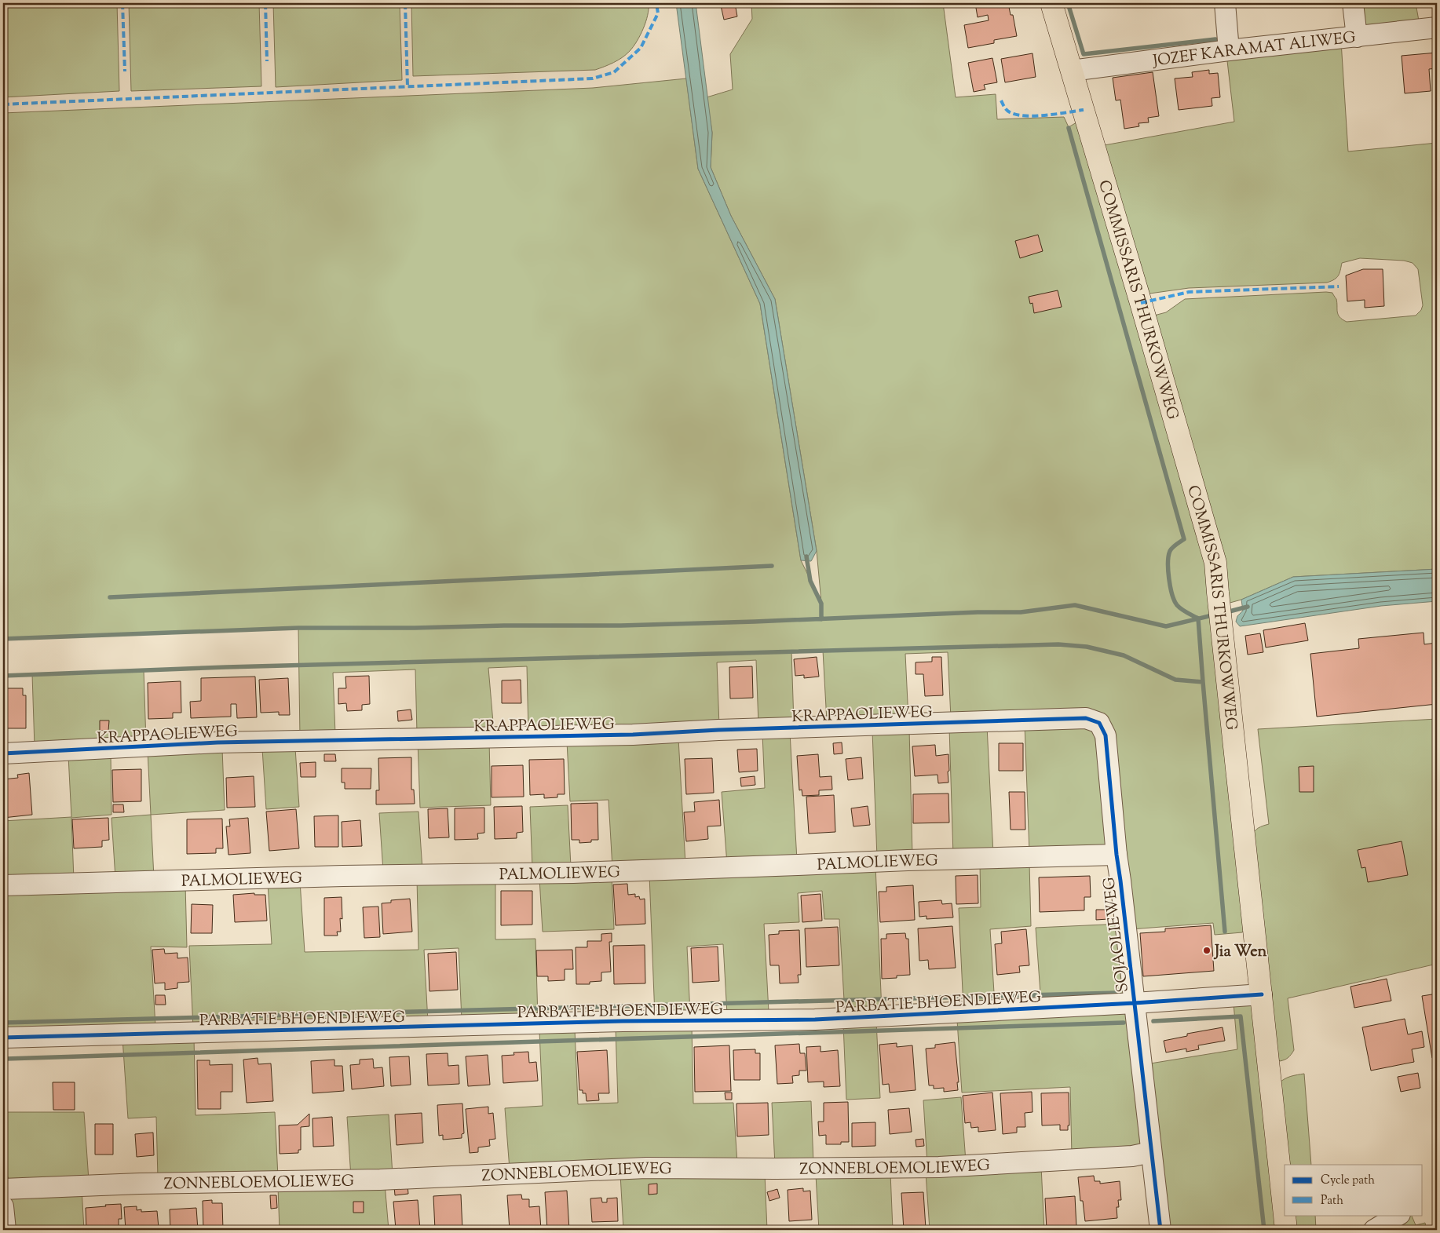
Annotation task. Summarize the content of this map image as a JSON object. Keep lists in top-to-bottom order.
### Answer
{
  "streets": {
    "main road": ["COMMISSARIS THURKOWWEG"],
    "street": [
      "JOZEF KARAMAT ALIWEG",
      "KRAPPAOLIEWEG",
      "PALMOLIEWEG",
      "SOJAOLIEWEG",
      "PARBATIE BHOENDIEWEG",
      "ZONNEBLOEMOLIEWEG"
    ]
  },
  "crossings": [
    ["JOZEF KARAMAT ALIWEG", "COMMISSARIS THURKOWWEG"],
    ["COMMISSARIS THURKOWWEG", "PARBATIE BHOENDIEWEG"],
    ["KRAPPAOLIEWEG", "SOJAOLIEWEG"],
    ["PALMOLIEWEG", "SOJAOLIEWEG"],
    ["SOJAOLIEWEG", "PARBATIE BHOENDIEWEG"],
    ["SOJAOLIEWEG", "ZONNEBLOEMOLIEWEG"]
  ],
  "places": ["Jia Wen"],
  "legend": ["Cycle path", "Path"]
}
